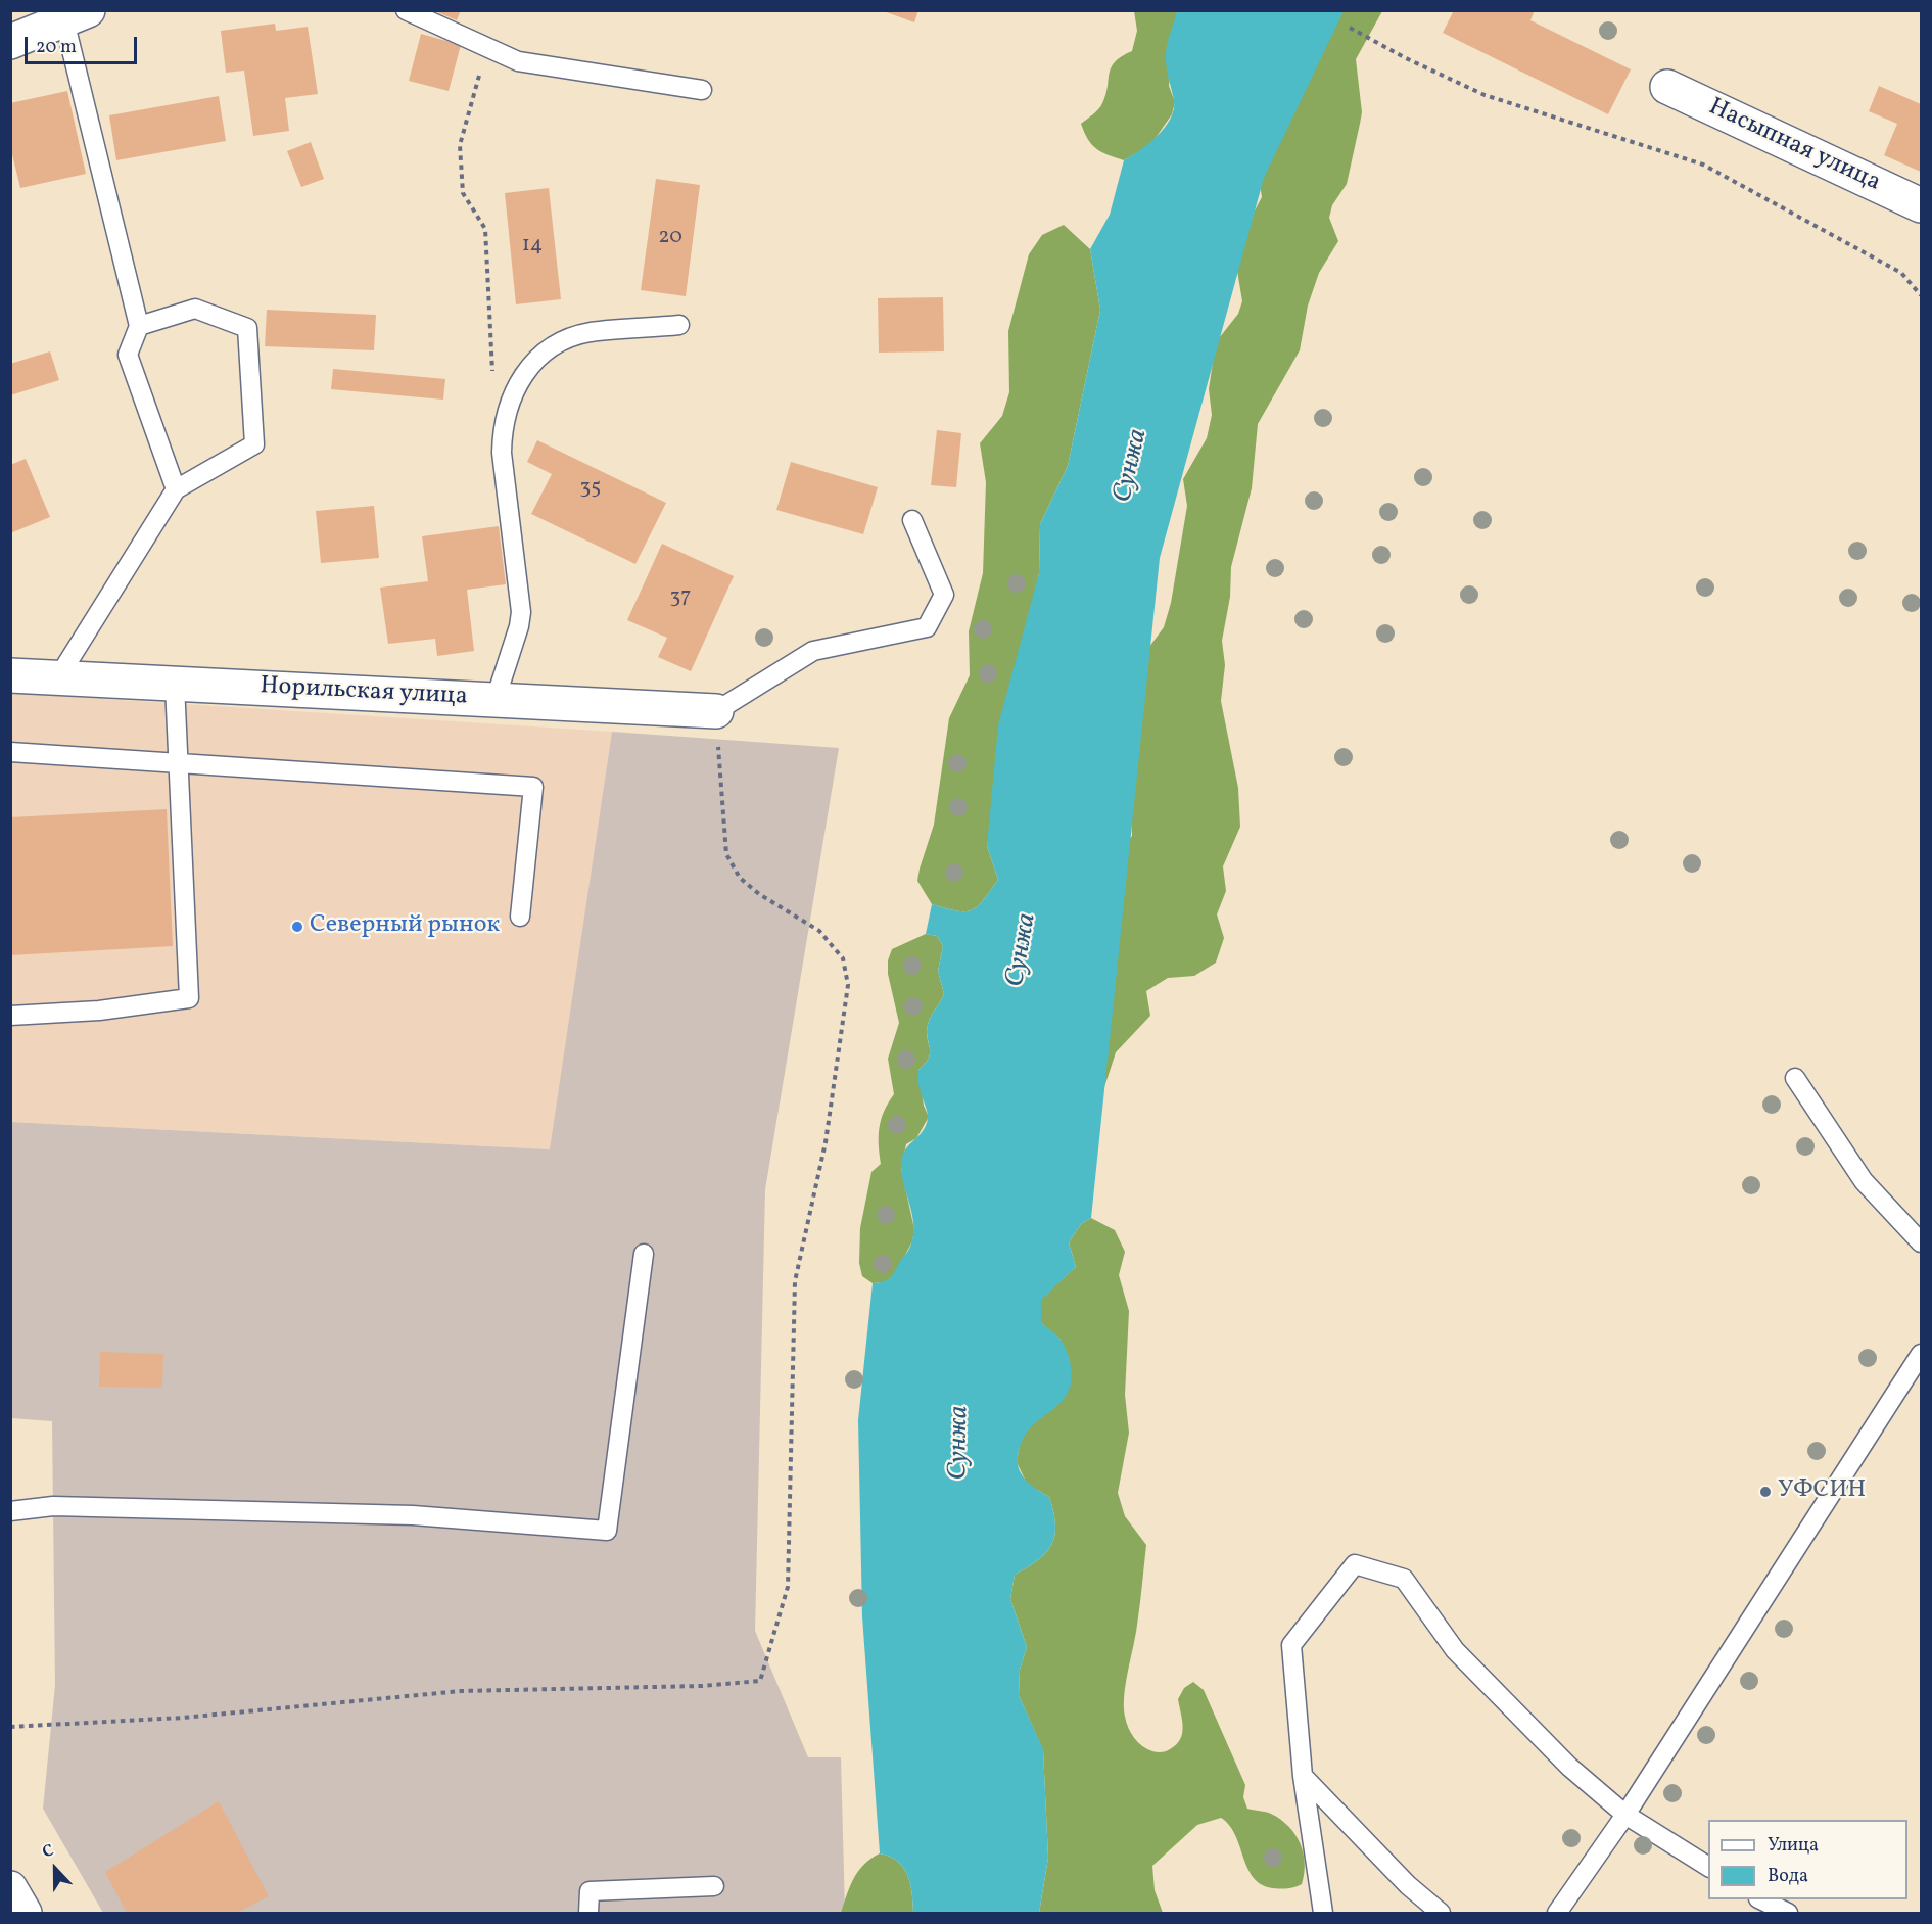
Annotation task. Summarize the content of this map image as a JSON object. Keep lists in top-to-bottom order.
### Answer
{
  "streets": {
    "street": ["Насыпная улица", "Норильская улица"]
  },
  "water": ["Сунжа"],
  "places": ["Северный рынок", "УФСИН"],
  "house_numbers": [
    "20",
    "14",
    "35",
    "37"
  ],
  "legend": ["Улица", "Вода"],
  "scale_bar": "20 m",
  "north": "top"
}
